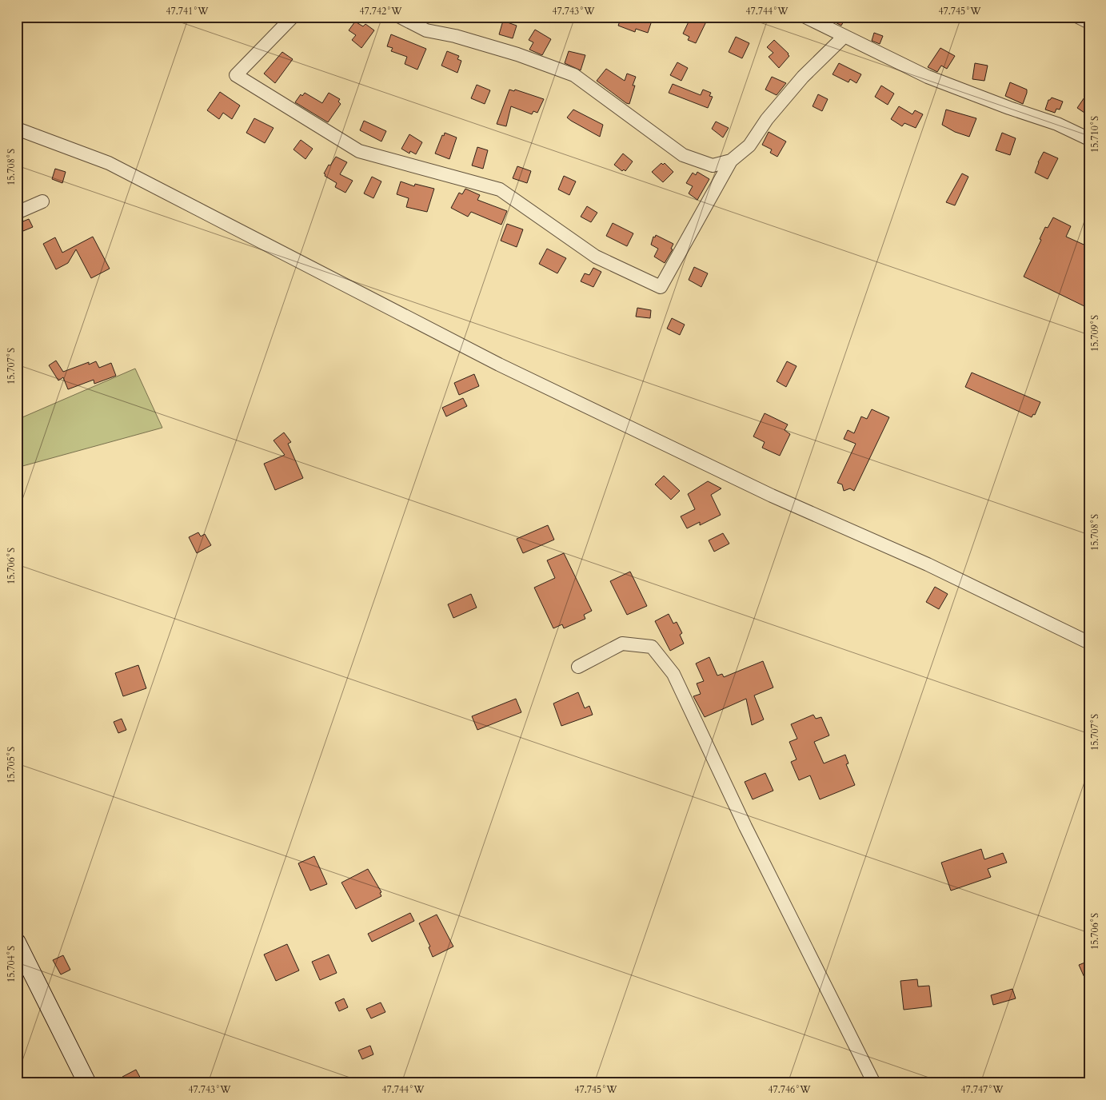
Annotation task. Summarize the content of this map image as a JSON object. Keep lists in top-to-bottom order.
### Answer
{
  "coordinates": [
    "47.741°W",
    "47.742°W",
    "47.743°W",
    "47.744°W",
    "47.745°W",
    "15.710°S",
    "15.708°S",
    "15.709°S",
    "15.707°S",
    "15.706°S",
    "15.705°S",
    "15.704°S",
    "47.746°W",
    "47.747°W"
  ]
}
